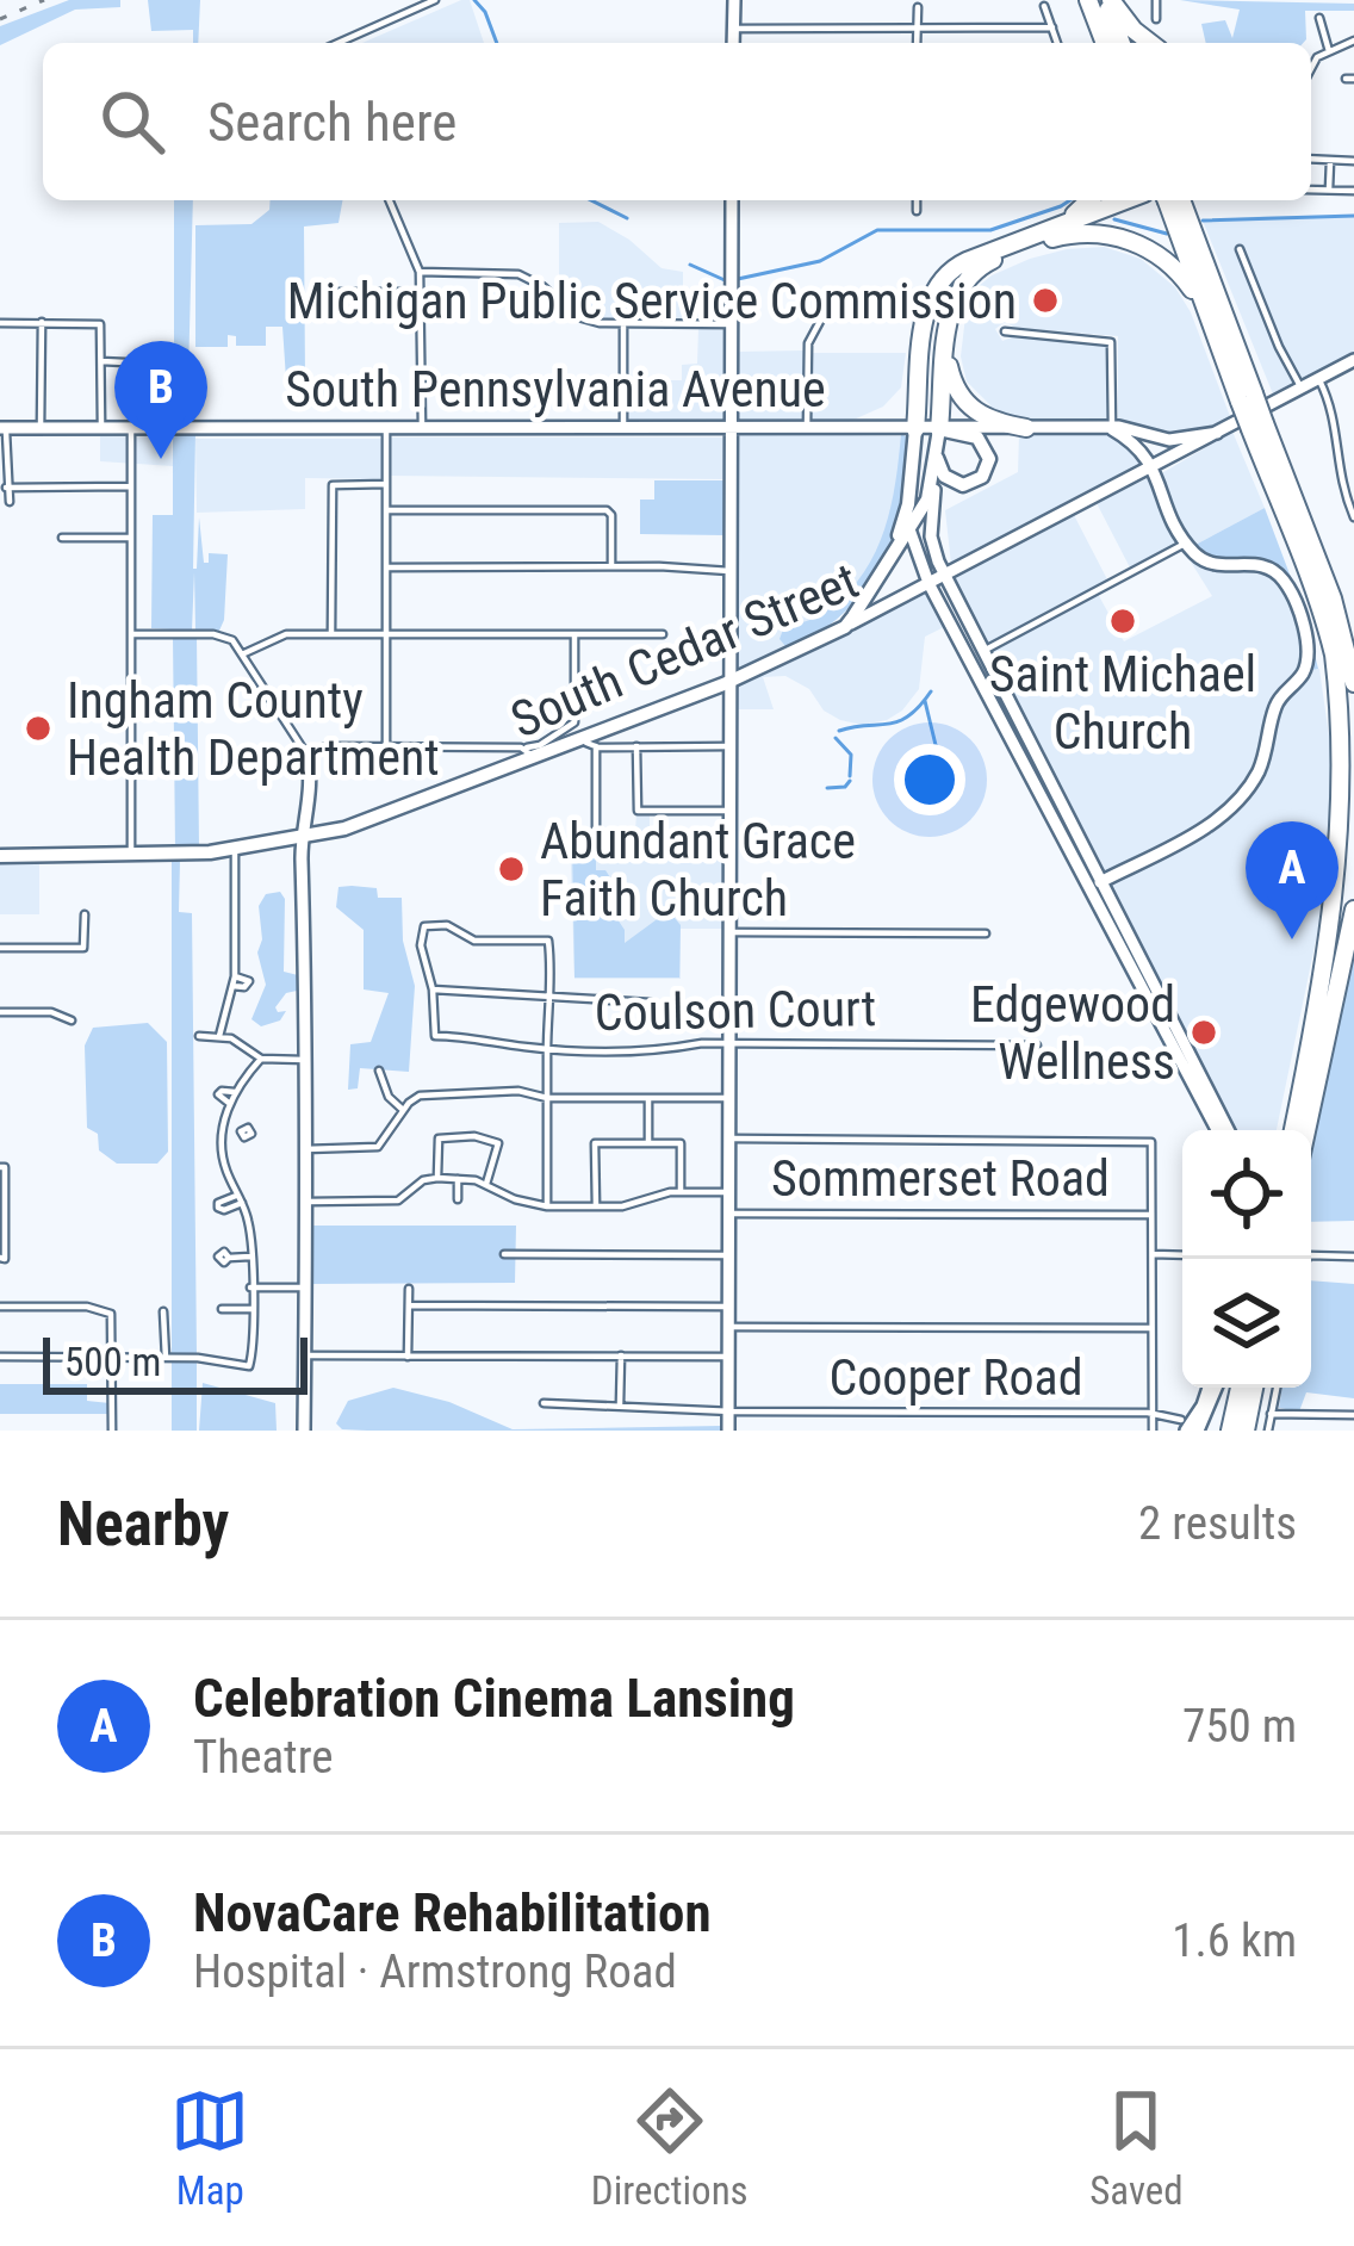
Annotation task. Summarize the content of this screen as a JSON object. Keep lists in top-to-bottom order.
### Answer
{
  "streets": {
    "main road": ["South Cedar Street"],
    "street": [
      "South Pennsylvania Avenue",
      "Coulson Court",
      "Sommerset Road",
      "Cooper Road"
    ]
  },
  "crossings": [
    ["South Pennsylvania Avenue", "South Cedar Street"]
  ],
  "places": [
    "Michigan Public Service Commission",
    "Saint Michael Church",
    "Ingham County Health Department",
    "Abundant Grace Faith Church",
    "Edgewood Wellness"
  ],
  "scale_bar": "500 m",
  "page": {
    "search": "Search here",
    "pins": ["B", "A"],
    "scale": "500 m",
    "heading": ["Nearby", "2 results"],
    "list": [
      {
        "mark": "A",
        "name": "Celebration Cinema Lansing",
        "note": "Theatre",
        "value": "750 m"
      },
      {
        "mark": "B",
        "name": "NovaCare Rehabilitation",
        "note": "Hospital · Armstrong Road",
        "value": "1.6 km"
      }
    ],
    "nav": ["Map", "Directions", "Saved"]
  }
}
